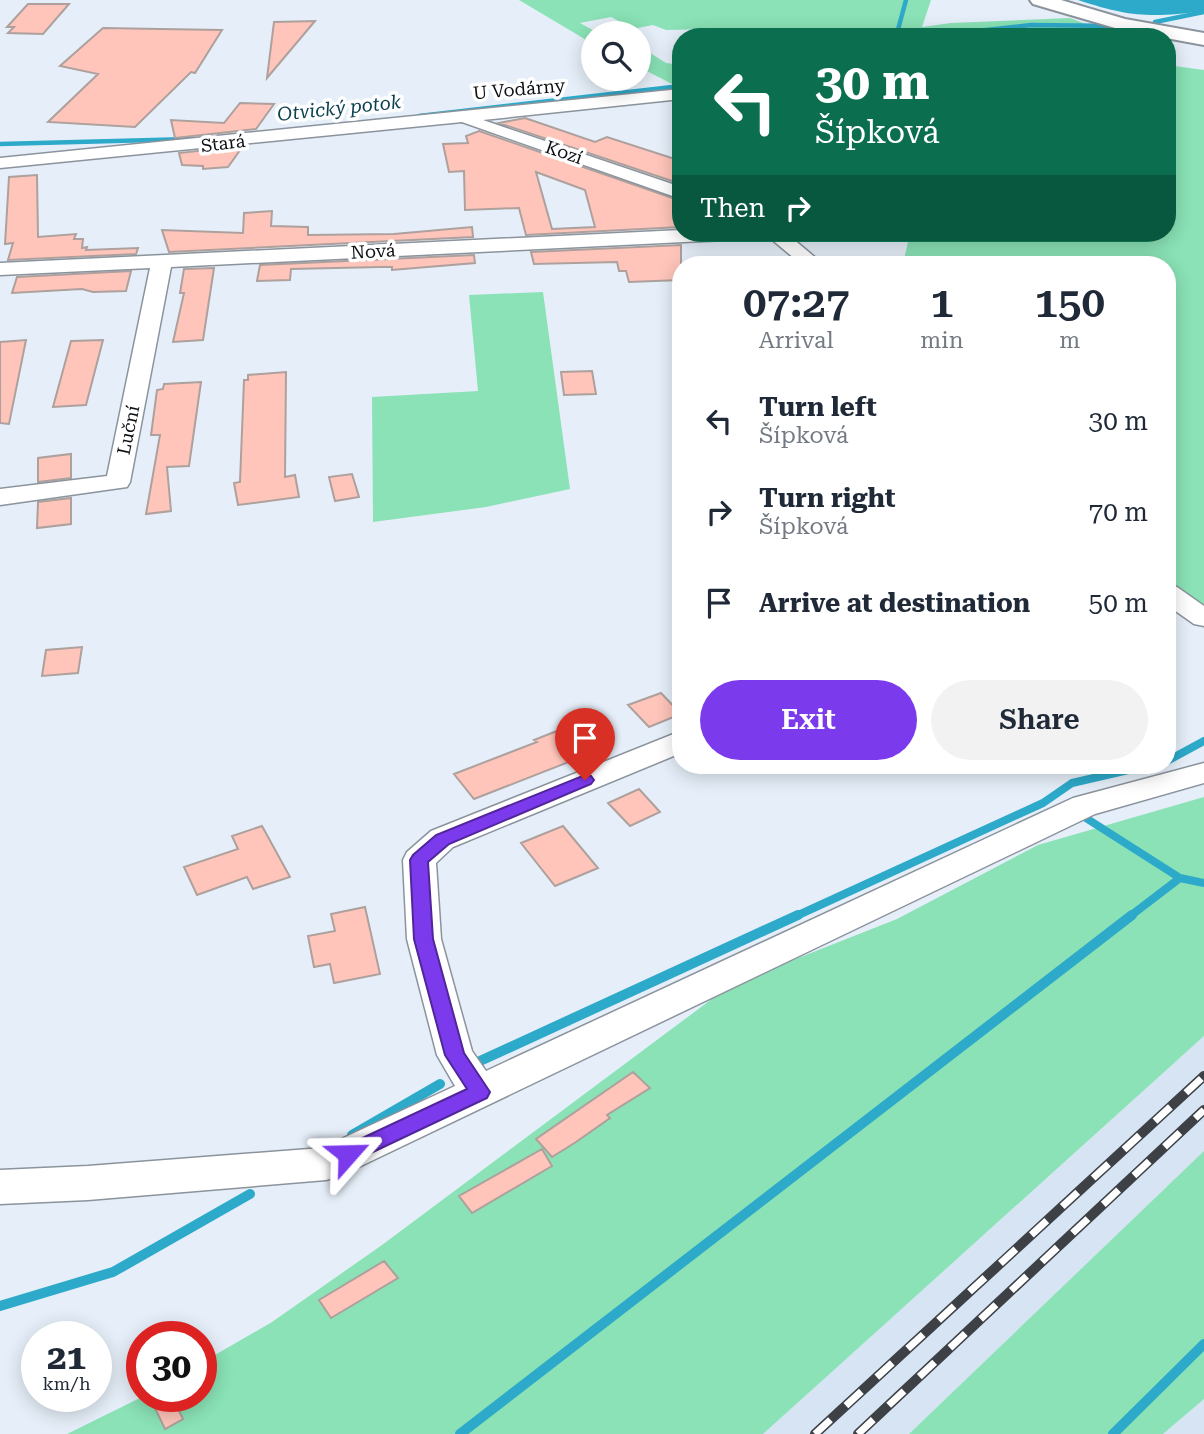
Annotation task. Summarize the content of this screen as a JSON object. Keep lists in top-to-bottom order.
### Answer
{
  "streets": {
    "street": [
      "U Vodárny",
      "Stará",
      "Kozí",
      "Nová",
      "Luční"
    ]
  },
  "crossings": [
    ["U Vodárny", "Stará"],
    ["U Vodárny", "Kozí"],
    ["Stará", "Kozí"],
    ["Nová", "Luční"]
  ],
  "water": ["Otvický potok"],
  "page": {
    "turn": ["30 m", "Šípková"],
    "then": "Then",
    "eta": [
      "07:27",
      "Arrival",
      "1",
      "min",
      "150",
      "m"
    ],
    "list": [
      {
        "name": "Turn left",
        "note": "Šípková",
        "value": "30 m"
      },
      {
        "name": "Turn right",
        "note": "Šípková",
        "value": "70 m"
      },
      {
        "name": "Arrive at destination",
        "value": "50 m"
      }
    ],
    "buttons": ["Exit", "Share"],
    "speed": "21 km/h",
    "limit": "30"
  }
}
